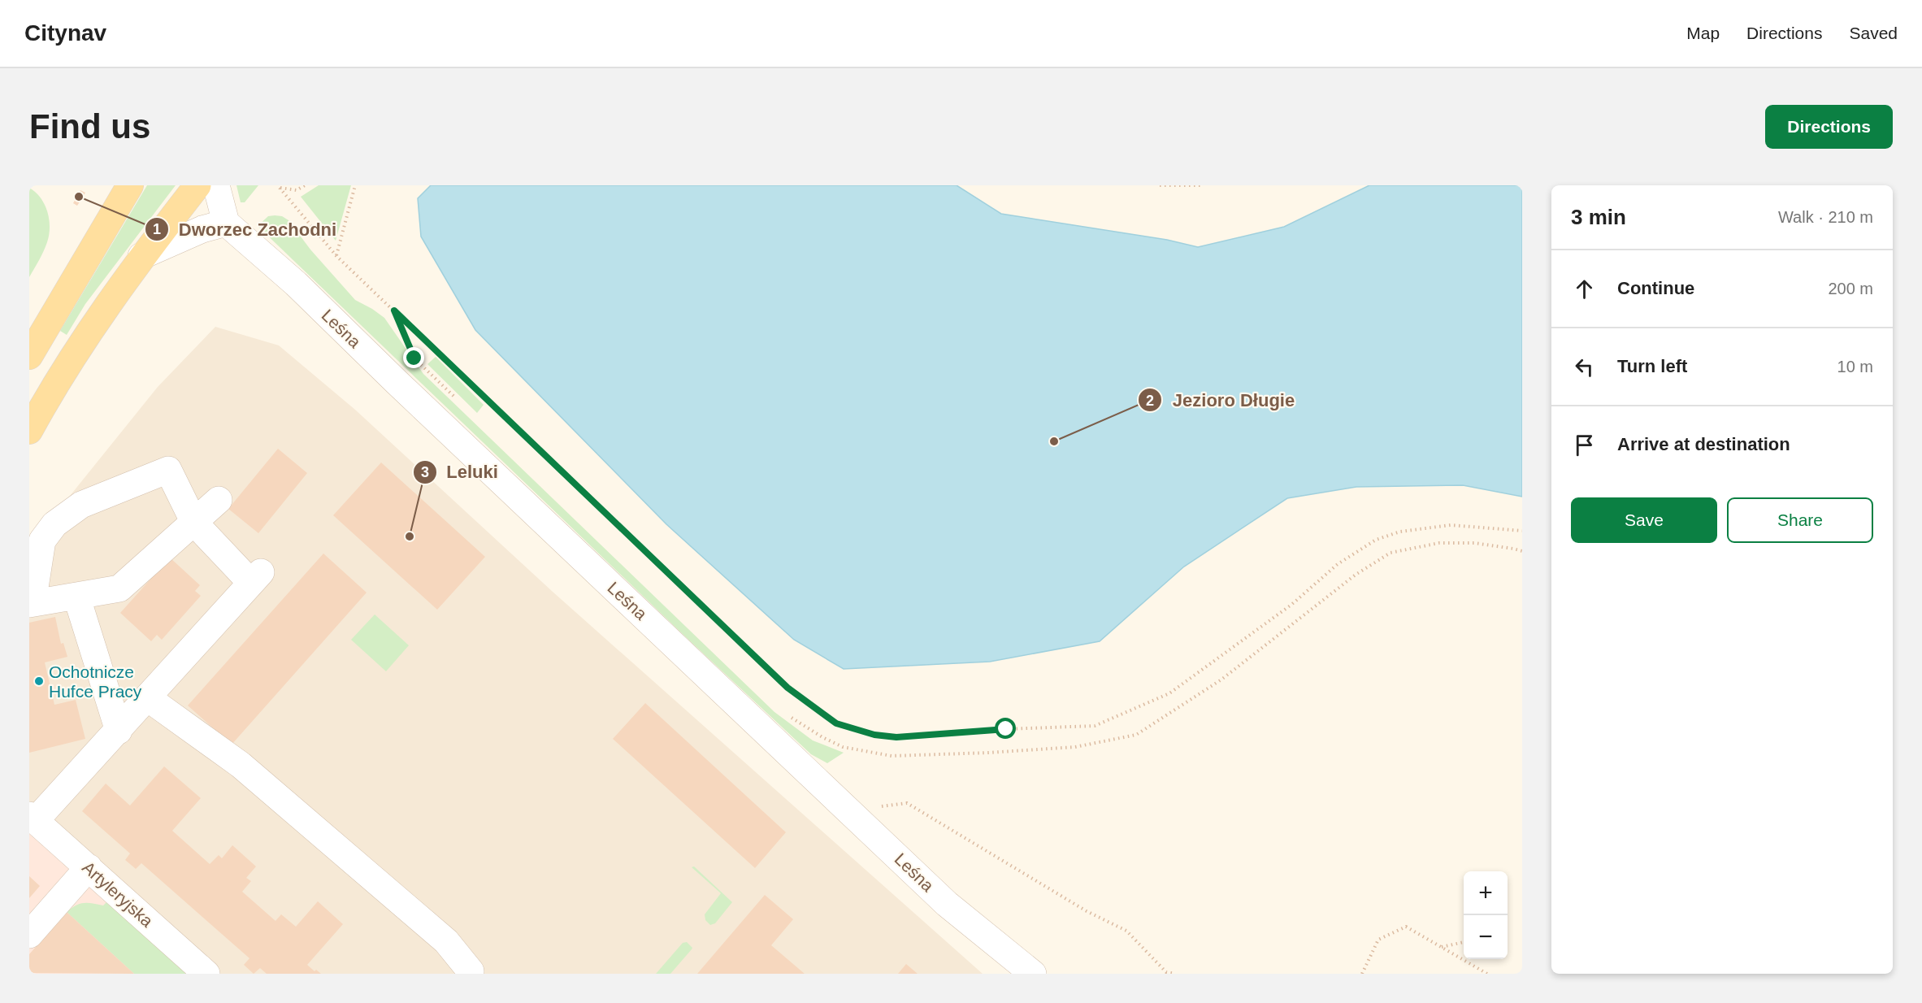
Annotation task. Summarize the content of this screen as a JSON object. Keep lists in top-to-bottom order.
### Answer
{
  "streets": {
    "street": ["Leśna", "Artyleryjska"]
  },
  "places": [
    "Dworzec Zachodni",
    "Jezioro Długie",
    "Leluki",
    "Ochotnicze Hufce Pracy"
  ],
  "page": {
    "header": "Citynav",
    "nav": ["Map", "Directions", "Saved"],
    "buttons": [
      "Directions",
      ["Save", "Share"]
    ],
    "title": "Find us",
    "heading": ["3 min", "Walk · 210 m"],
    "list": [
      ["Continue", "200 m"],
      ["Turn left", "10 m"],
      "Arrive at destination"
    ],
    "map_buttons": ["+", "−"]
  }
}
